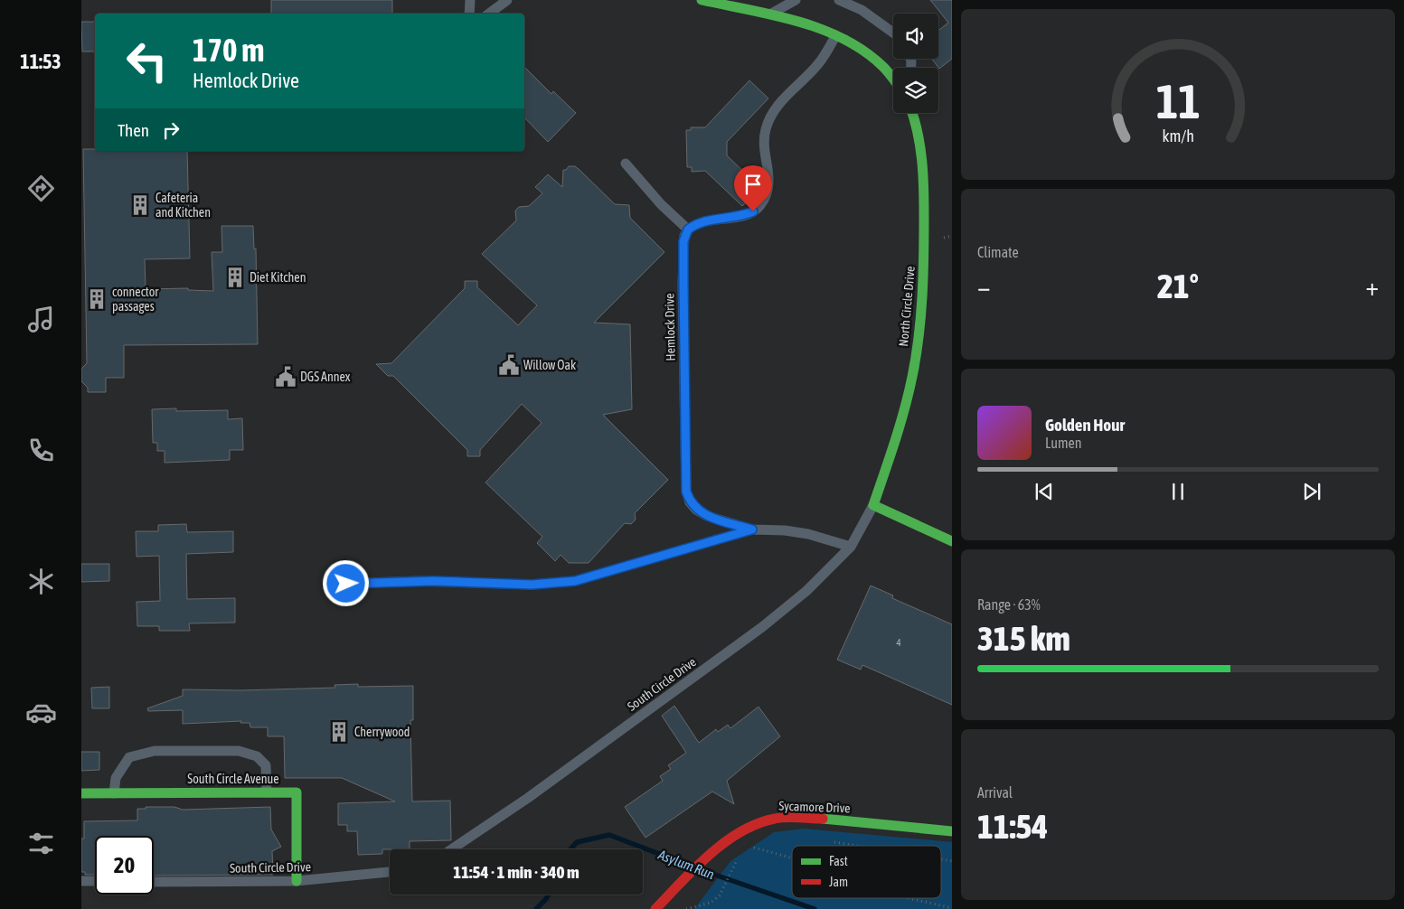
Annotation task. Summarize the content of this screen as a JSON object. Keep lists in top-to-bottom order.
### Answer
{
  "streets": {
    "street": ["North Circle Drive", "South Circle Avenue", "Sycamore Drive"],
    "lane": ["Hemlock Drive", "South Circle Drive"]
  },
  "crossings": [
    ["North Circle Drive", "South Circle Drive"],
    ["Hemlock Drive", "South Circle Drive"],
    ["South Circle Drive", "South Circle Avenue"]
  ],
  "water": ["Asylum Run"],
  "places": {
    "building": [
      "Cafeteria and Kitchen",
      "Diet Kitchen",
      "connector passages",
      "Cherrywood"
    ],
    "public building": ["Willow Oak", "DGS Annex"]
  },
  "house_numbers": ["4"],
  "legend": ["Fast", "Jam"],
  "page": {
    "tabs": "11:53",
    "turn": ["170 m", "Hemlock Drive"],
    "then": "Then",
    "tile": [
      "Climate",
      ["Range · 63%", "315 km"],
      ["Arrival", "11:54"]
    ],
    "heat": ["−", "21°", "+"],
    "song": ["Golden Hour", "Lumen"],
    "limit": "20",
    "trip": "11:54 · 1 min · 340 m",
    "gauge": ["11", "km/h"]
  }
}
